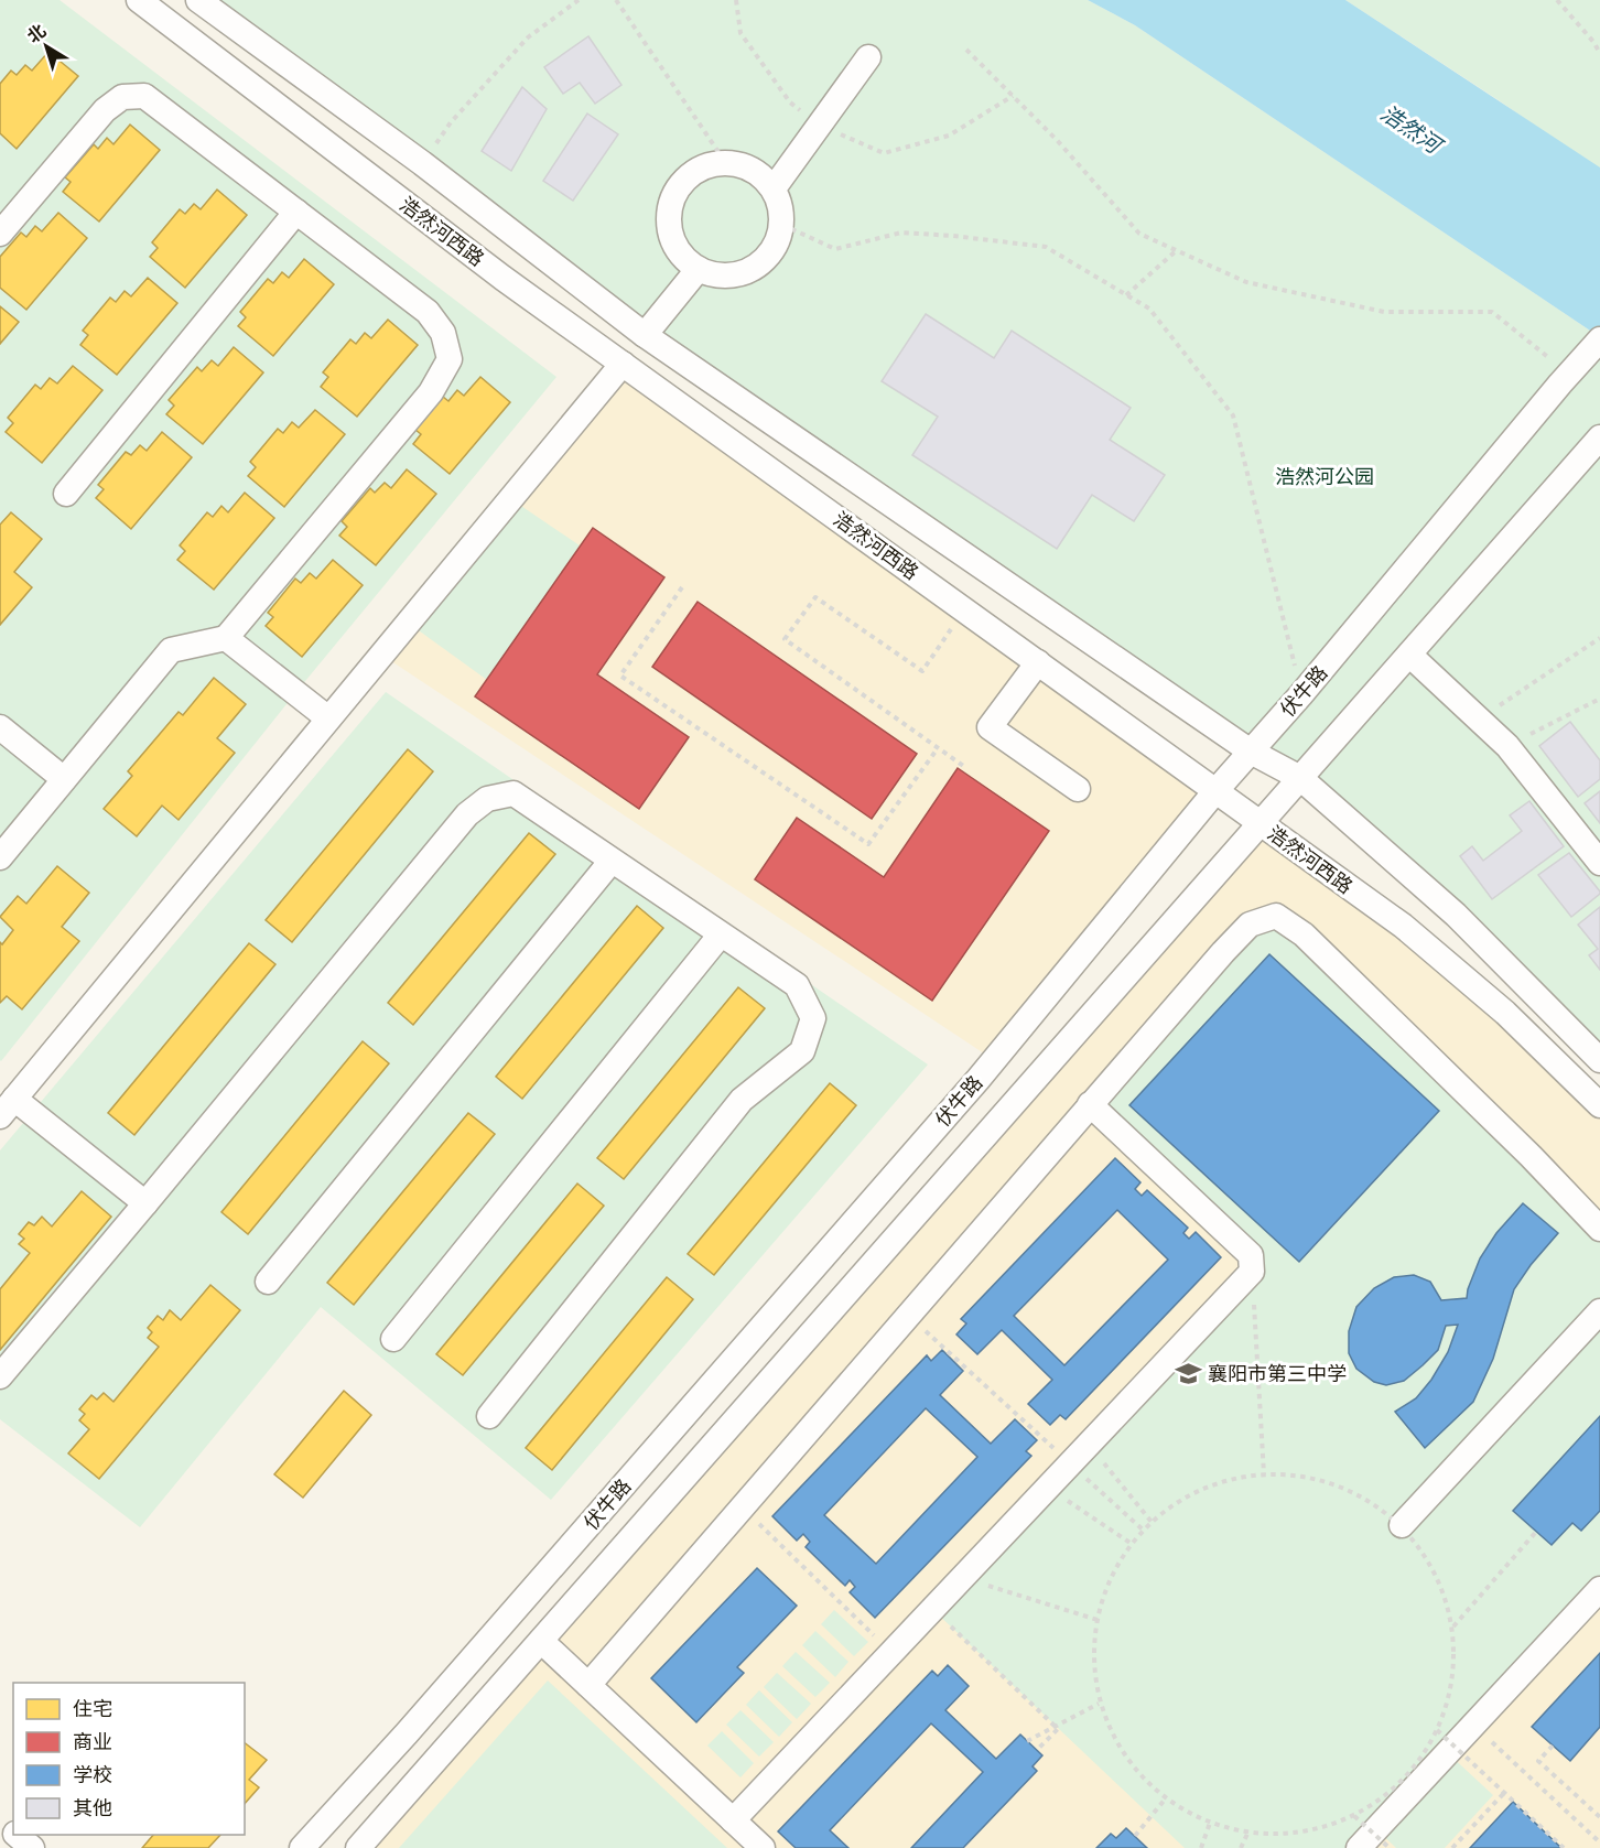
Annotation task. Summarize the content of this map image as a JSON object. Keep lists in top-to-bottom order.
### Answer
{
  "streets": {
    "street": ["浩然河西路", "伏牛路"]
  },
  "crossings": [
    ["浩然河西路", "伏牛路"]
  ],
  "water": ["浩然河"],
  "parks": ["浩然河公园"],
  "places": {
    "school or university": ["襄阳市第三中学"]
  },
  "legend": [
    "住宅",
    "商业",
    "学校",
    "其他"
  ],
  "north": "top left"
}
